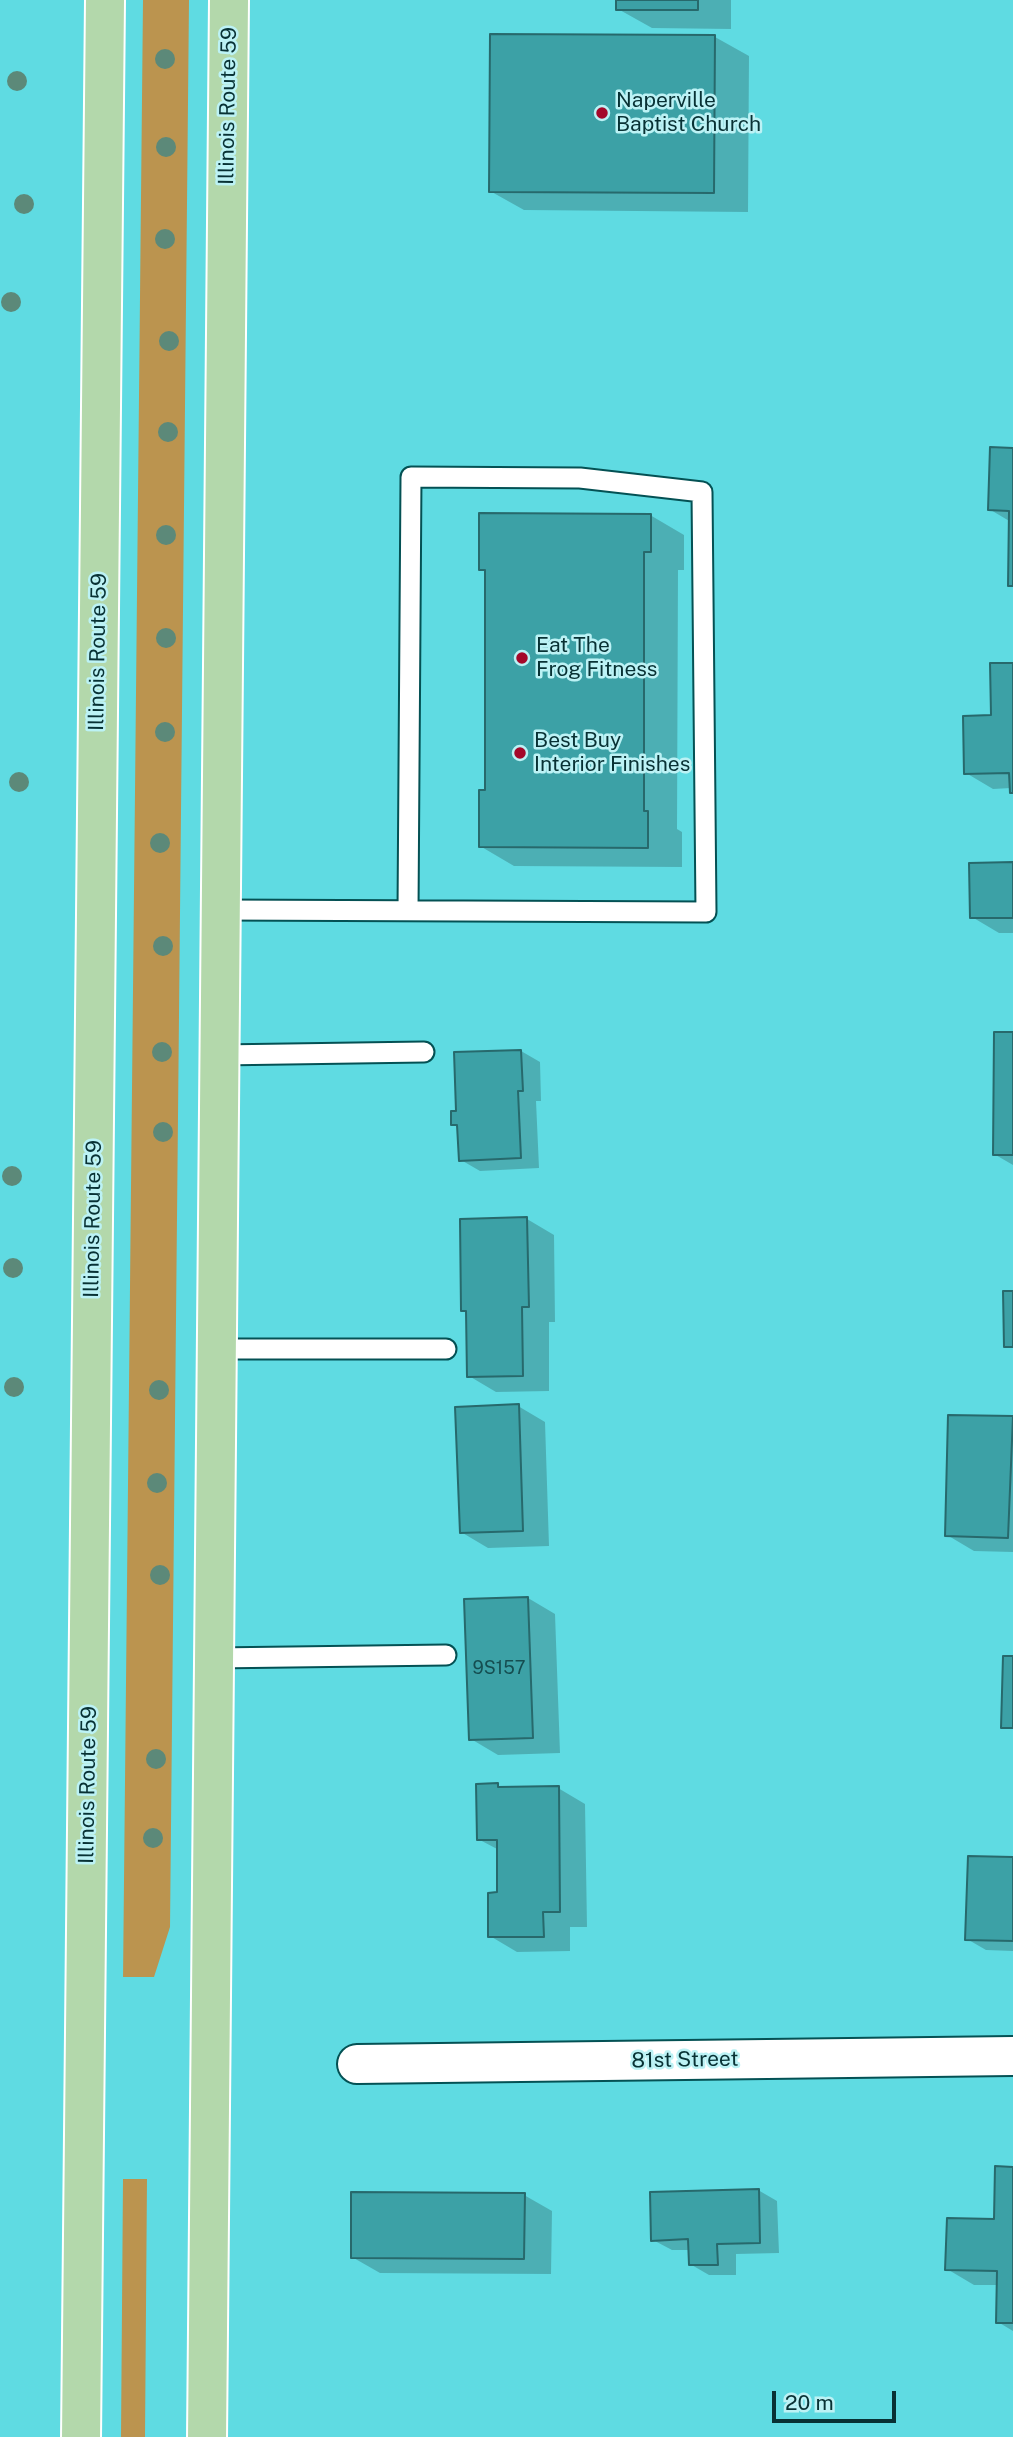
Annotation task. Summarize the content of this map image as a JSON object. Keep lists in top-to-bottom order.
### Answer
{
  "streets": {
    "main road": ["Illinois Route 59"],
    "street": ["81st Street"]
  },
  "places": ["Naperville Baptist Church", "Eat The Frog Fitness", "Best Buy Interior Finishes"],
  "house_numbers": ["9S157"],
  "scale_bar": "20 m"
}
